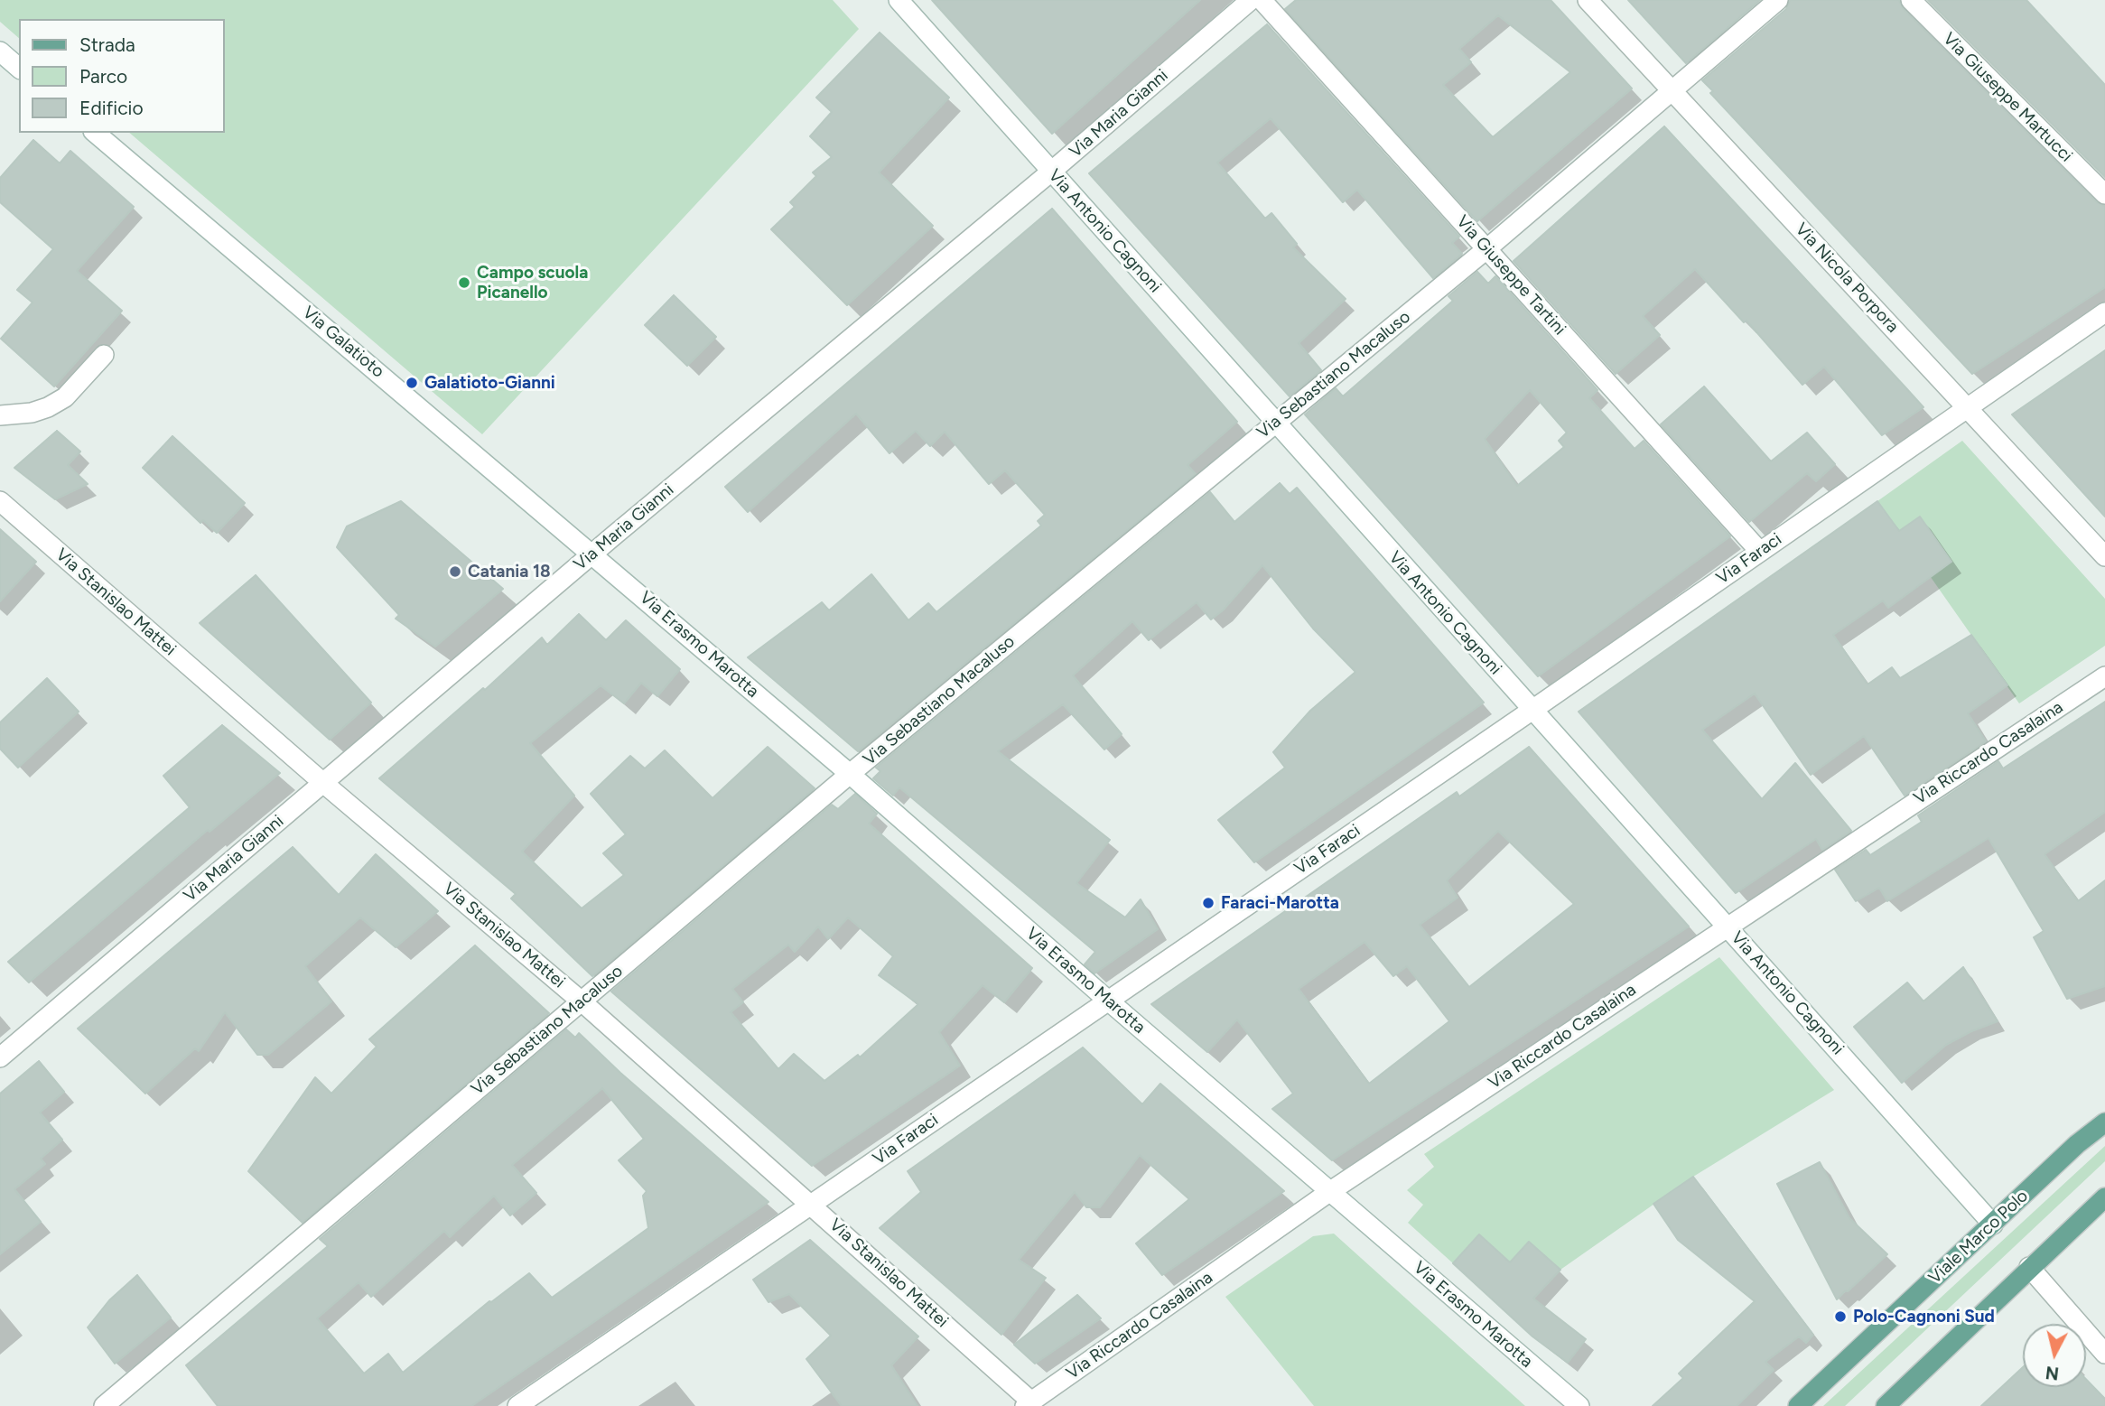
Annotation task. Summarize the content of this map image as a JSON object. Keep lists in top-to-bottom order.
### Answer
{
  "streets": {
    "main road": ["Viale Marco Polo"],
    "street": [
      "Via Giuseppe Martucci",
      "Via Maria Gianni",
      "Via Antonio Cagnoni",
      "Via Giuseppe Tartini",
      "Via Nicola Porpora",
      "Via Galatioto",
      "Via Sebastiano Macaluso",
      "Via Faraci",
      "Via Stanislao Mattei",
      "Via Erasmo Marotta",
      "Via Riccardo Casalaina"
    ]
  },
  "crossings": [
    ["Via Maria Gianni", "Via Antonio Cagnoni"],
    ["Via Maria Gianni", "Via Galatioto"],
    ["Via Maria Gianni", "Via Stanislao Mattei"],
    ["Via Maria Gianni", "Via Erasmo Marotta"],
    ["Via Antonio Cagnoni", "Via Sebastiano Macaluso"],
    ["Via Antonio Cagnoni", "Via Faraci"],
    ["Via Antonio Cagnoni", "Via Riccardo Casalaina"],
    ["Via Antonio Cagnoni", "Viale Marco Polo"],
    ["Via Giuseppe Tartini", "Via Sebastiano Macaluso"],
    ["Via Giuseppe Tartini", "Via Faraci"],
    ["Via Nicola Porpora", "Via Sebastiano Macaluso"],
    ["Via Nicola Porpora", "Via Faraci"],
    ["Via Galatioto", "Via Erasmo Marotta"],
    ["Via Sebastiano Macaluso", "Via Stanislao Mattei"],
    ["Via Sebastiano Macaluso", "Via Erasmo Marotta"],
    ["Via Faraci", "Via Stanislao Mattei"],
    ["Via Faraci", "Via Erasmo Marotta"],
    ["Via Stanislao Mattei", "Via Riccardo Casalaina"],
    ["Via Erasmo Marotta", "Via Riccardo Casalaina"]
  ],
  "places": [
    "Campo scuola Picanello",
    "Galatioto-Gianni",
    "Catania 18",
    "Faraci-Marotta",
    "Polo-Cagnoni Sud"
  ],
  "legend": ["Strada", "Parco", "Edificio"],
  "north": "bottom"
}
